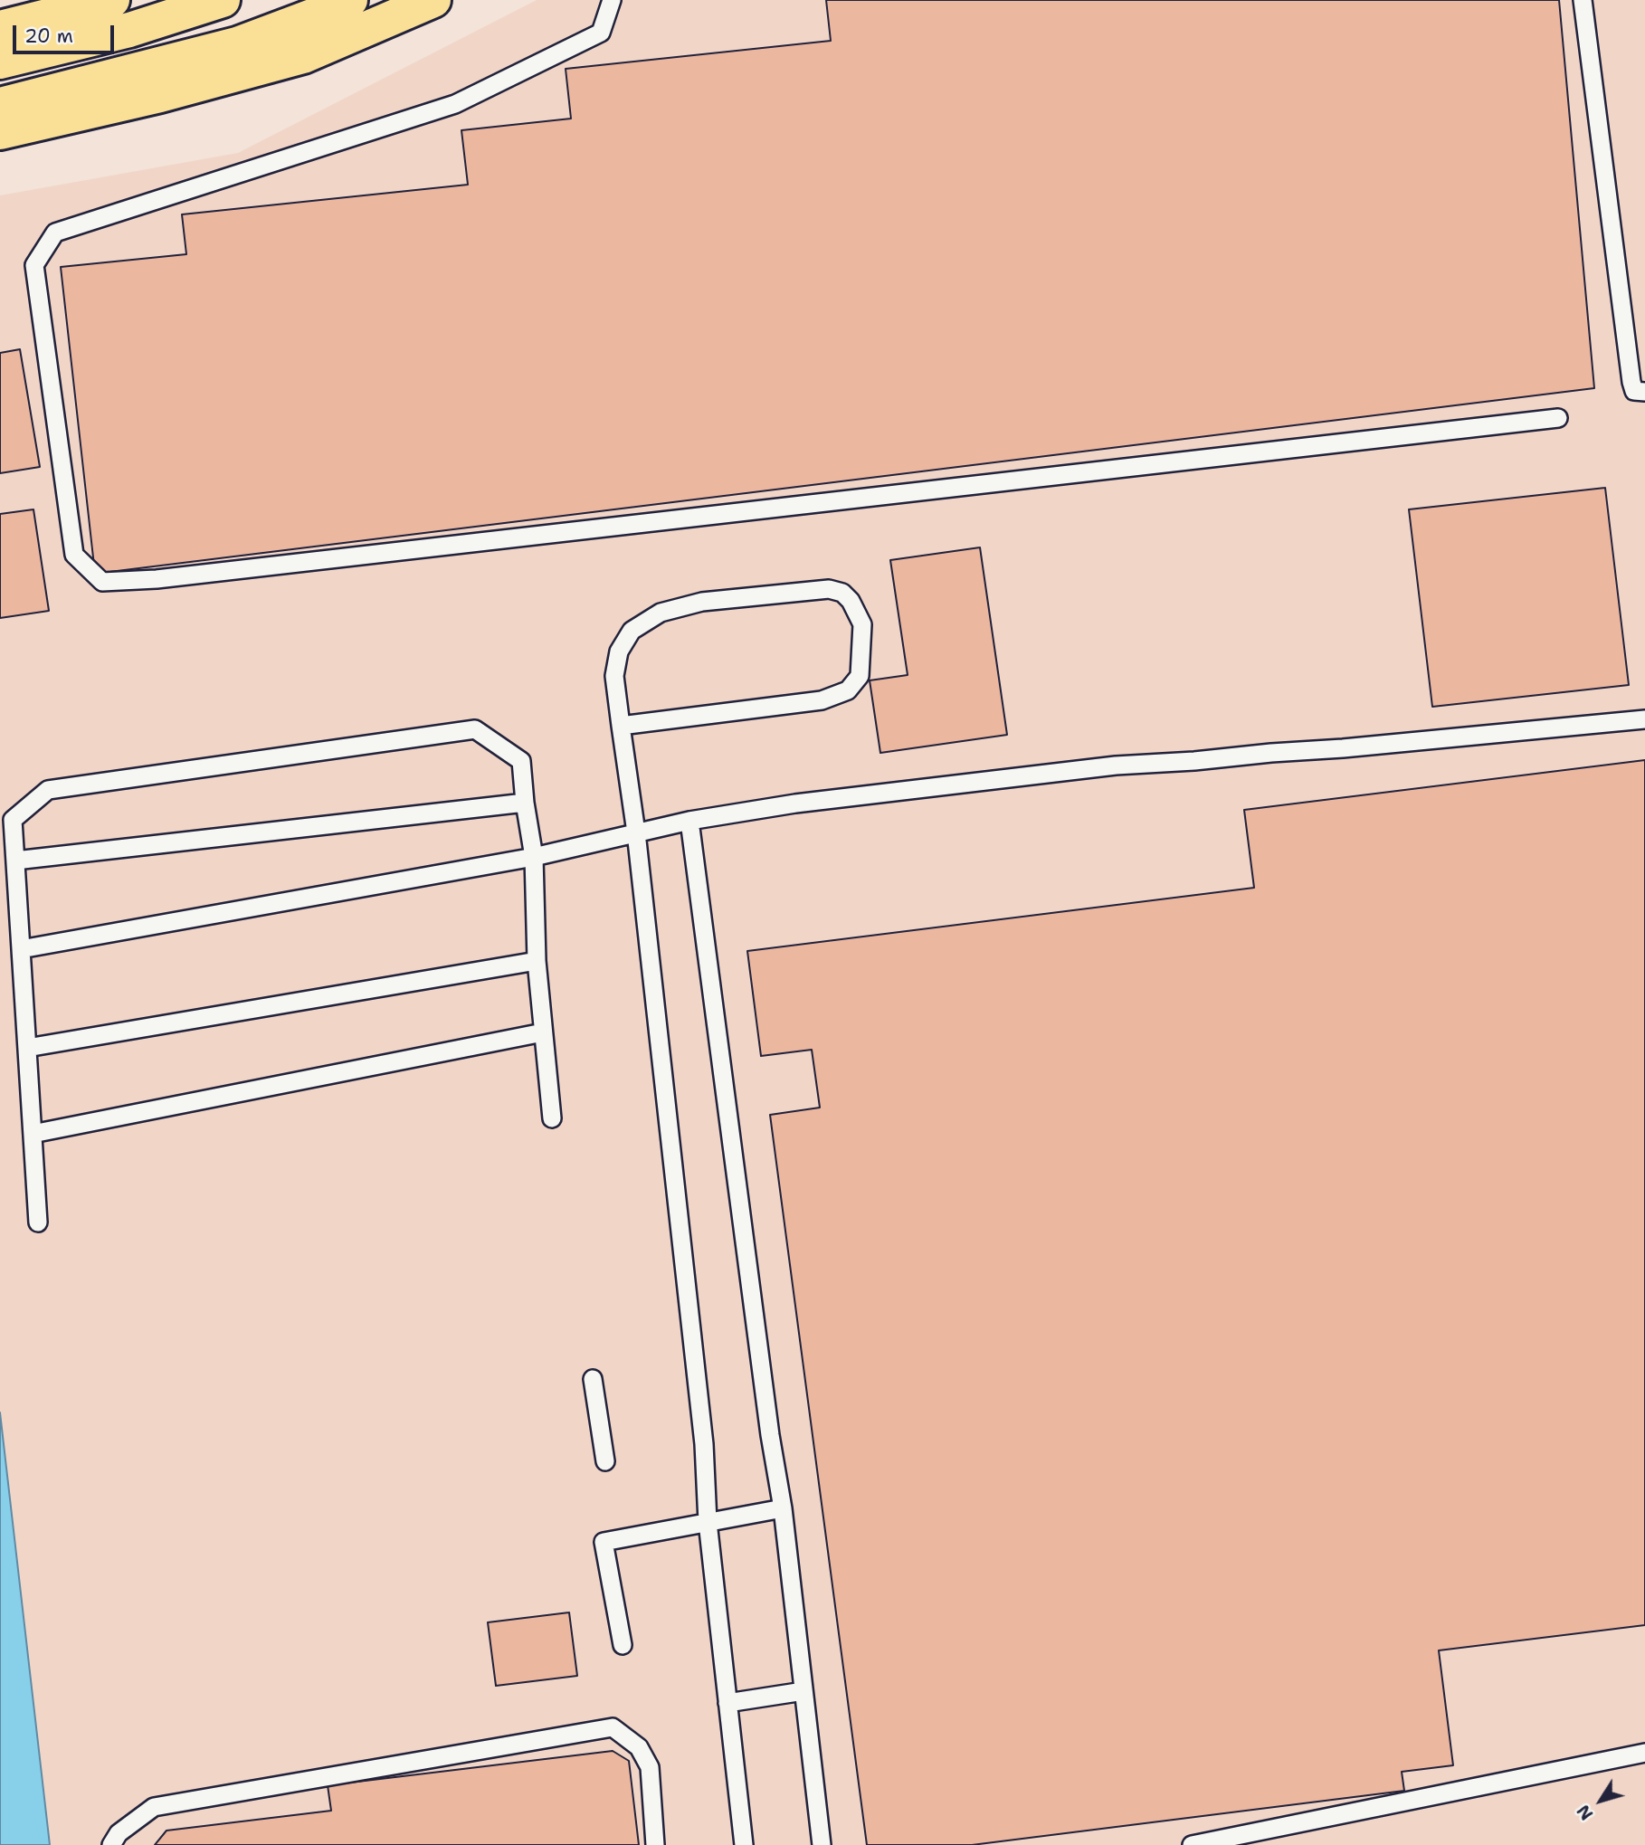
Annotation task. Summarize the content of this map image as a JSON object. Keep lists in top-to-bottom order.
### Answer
{
  "scale_bar": "20 m",
  "north": "bottom left"
}
